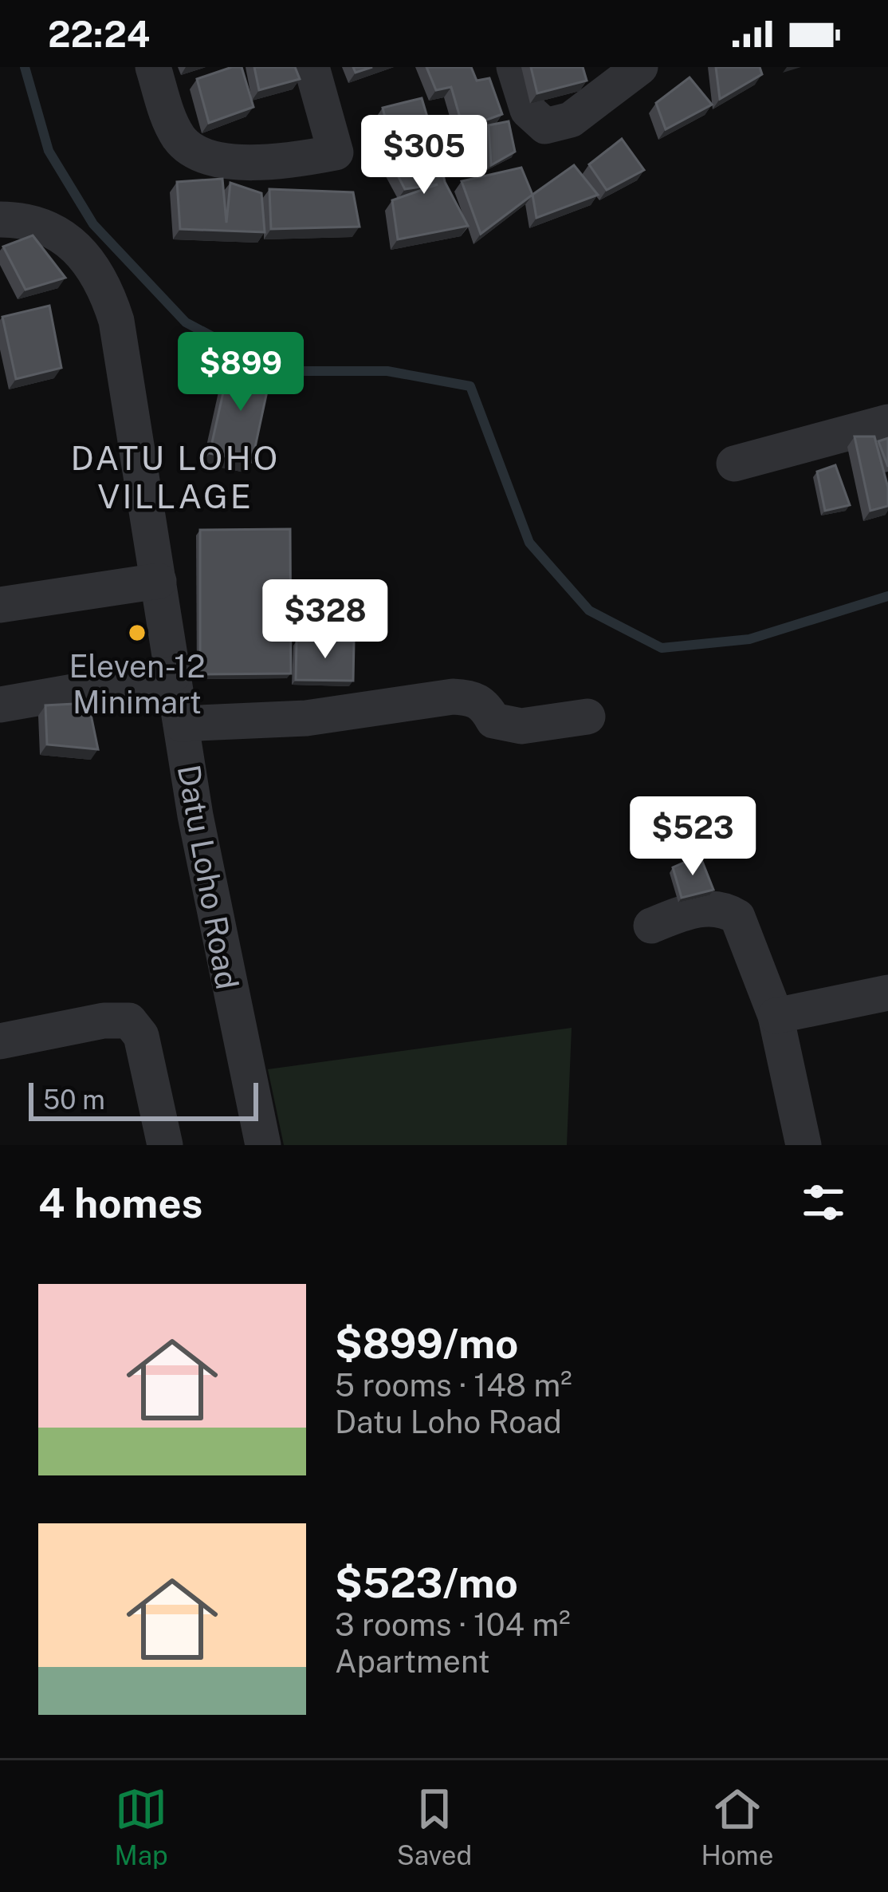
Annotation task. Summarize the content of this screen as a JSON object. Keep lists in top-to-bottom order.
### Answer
{
  "streets": {
    "street": ["Datu Loho Road"]
  },
  "districts": ["DATU LOHO VILLAGE"],
  "places": ["Eleven-12 Minimart"],
  "scale_bar": "50 m",
  "page": {
    "status": "22:24",
    "price": [
      "$305",
      "$899",
      "$328",
      "$523"
    ],
    "scale": "50 m",
    "heading": "4 homes",
    "list": [
      {
        "name": "$899/mo",
        "note": "5 rooms · 148 m² · Datu Loho Road"
      },
      {
        "name": "$523/mo",
        "note": "3 rooms · 104 m² · Apartment"
      }
    ],
    "tabs": ["Map", "Saved", "Home"]
  }
}
